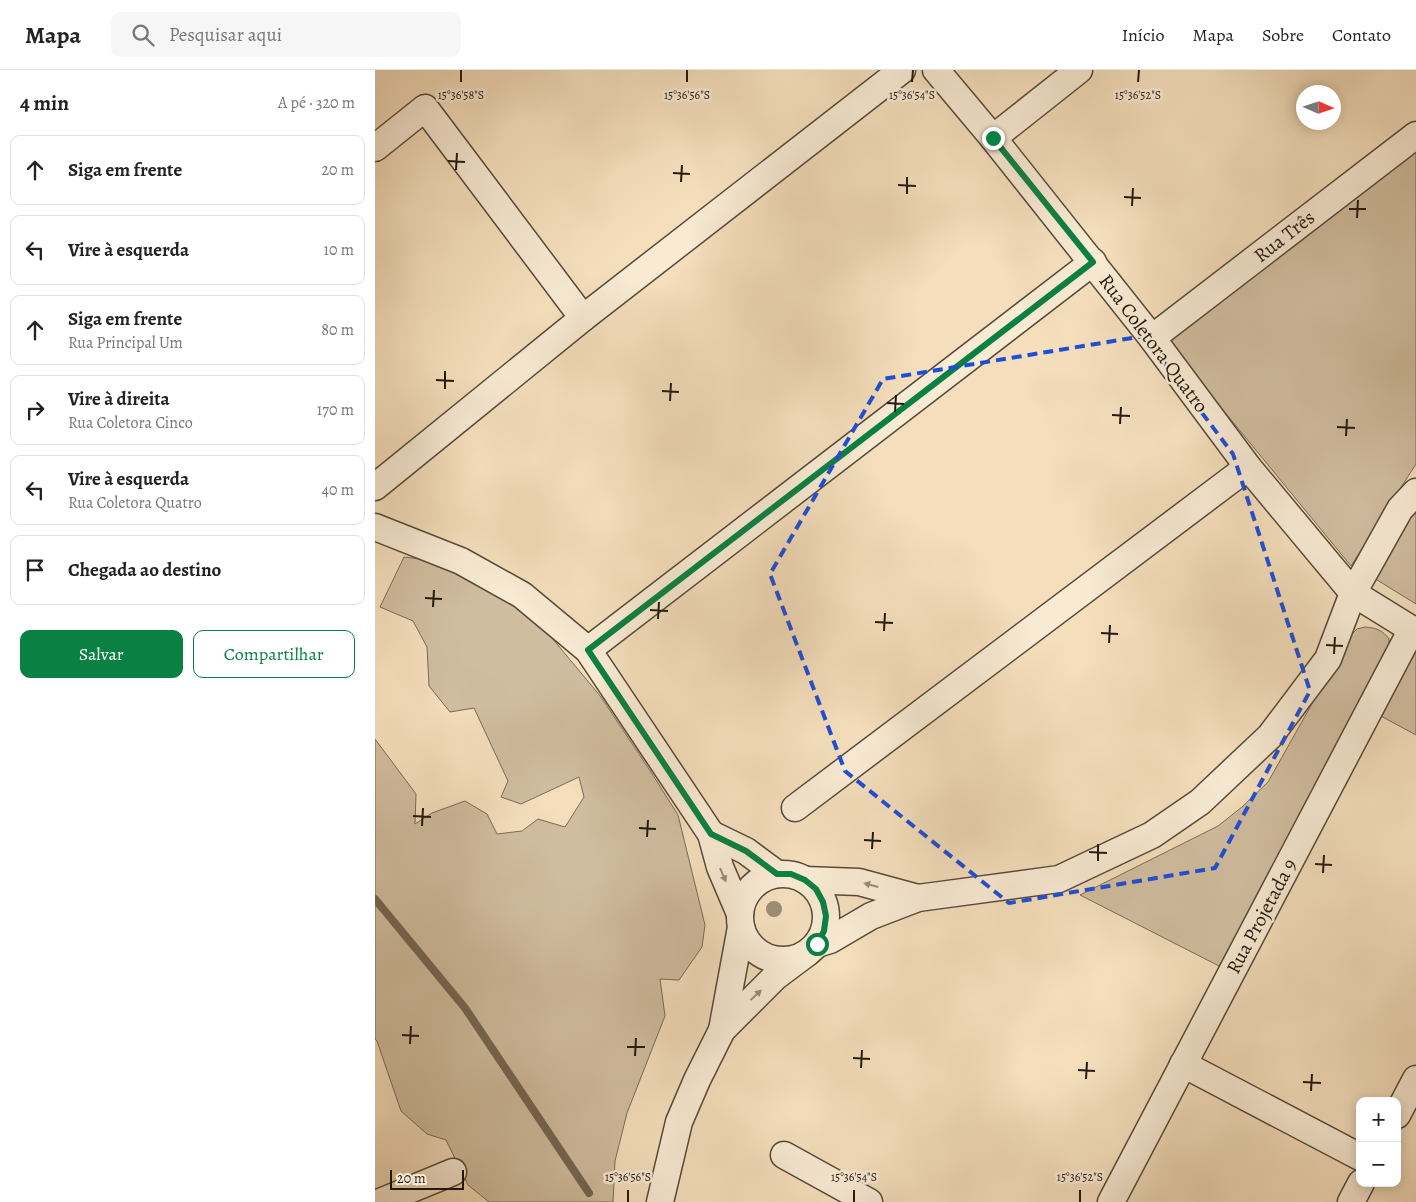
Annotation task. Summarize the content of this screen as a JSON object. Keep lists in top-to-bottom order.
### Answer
{
  "streets": {
    "street": ["Rua Três", "Rua Coletora Quatro", "Rua Projetada 9"]
  },
  "crossings": [
    ["Rua Três", "Rua Coletora Quatro"],
    ["Rua Coletora Quatro", "Rua Projetada 9"]
  ],
  "scale_bar": "20 m",
  "north": "right",
  "page": {
    "header": "Mapa",
    "search": "Pesquisar aqui",
    "nav": [
      "Início",
      "Mapa",
      "Sobre",
      "Contato"
    ],
    "heading": ["4 min", "A pé · 320 m"],
    "list": [
      ["Siga em frente", "20 m"],
      ["Vire à esquerda", "10 m"],
      ["Siga em frente", "Rua Principal Um", "80 m"],
      ["Vire à direita", "Rua Coletora Cinco", "170 m"],
      ["Vire à esquerda", "Rua Coletora Quatro", "40 m"],
      "Chegada ao destino"
    ],
    "buttons": ["Salvar", "Compartilhar"],
    "map_buttons": ["+", "−"],
    "scale": "20 m"
  },
  "coordinates": [
    "15°36'58\"S",
    "15°36'56\"S",
    "15°36'54\"S",
    "15°36'52\"S"
  ]
}
